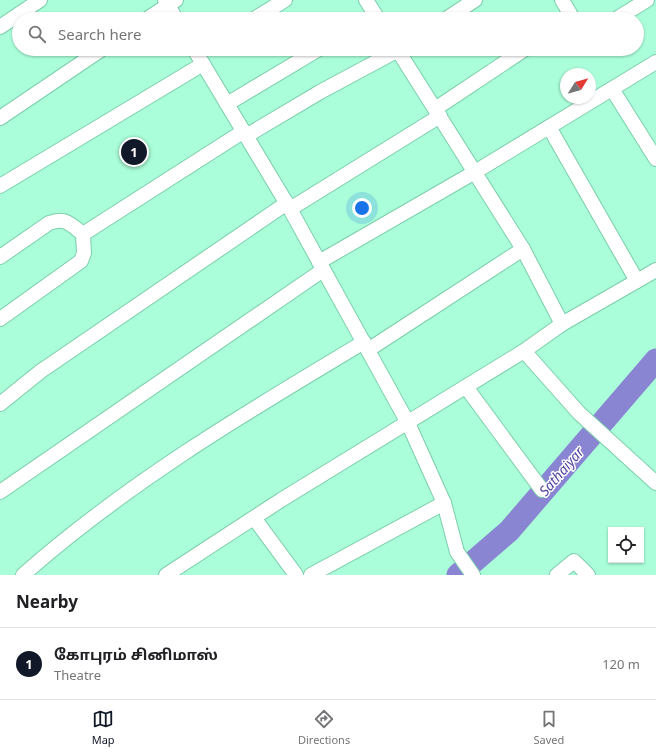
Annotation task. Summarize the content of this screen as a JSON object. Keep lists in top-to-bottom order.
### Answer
{
  "water": ["Sathaiyar"],
  "north": "top right",
  "page": {
    "search": "Search here",
    "pins": "1",
    "heading": "Nearby",
    "list": [
      {
        "mark": "1",
        "name": "கோபுரம் சினிமாஸ்",
        "note": "Theatre",
        "value": "120 m"
      }
    ],
    "nav": ["Map", "Directions", "Saved"]
  }
}
